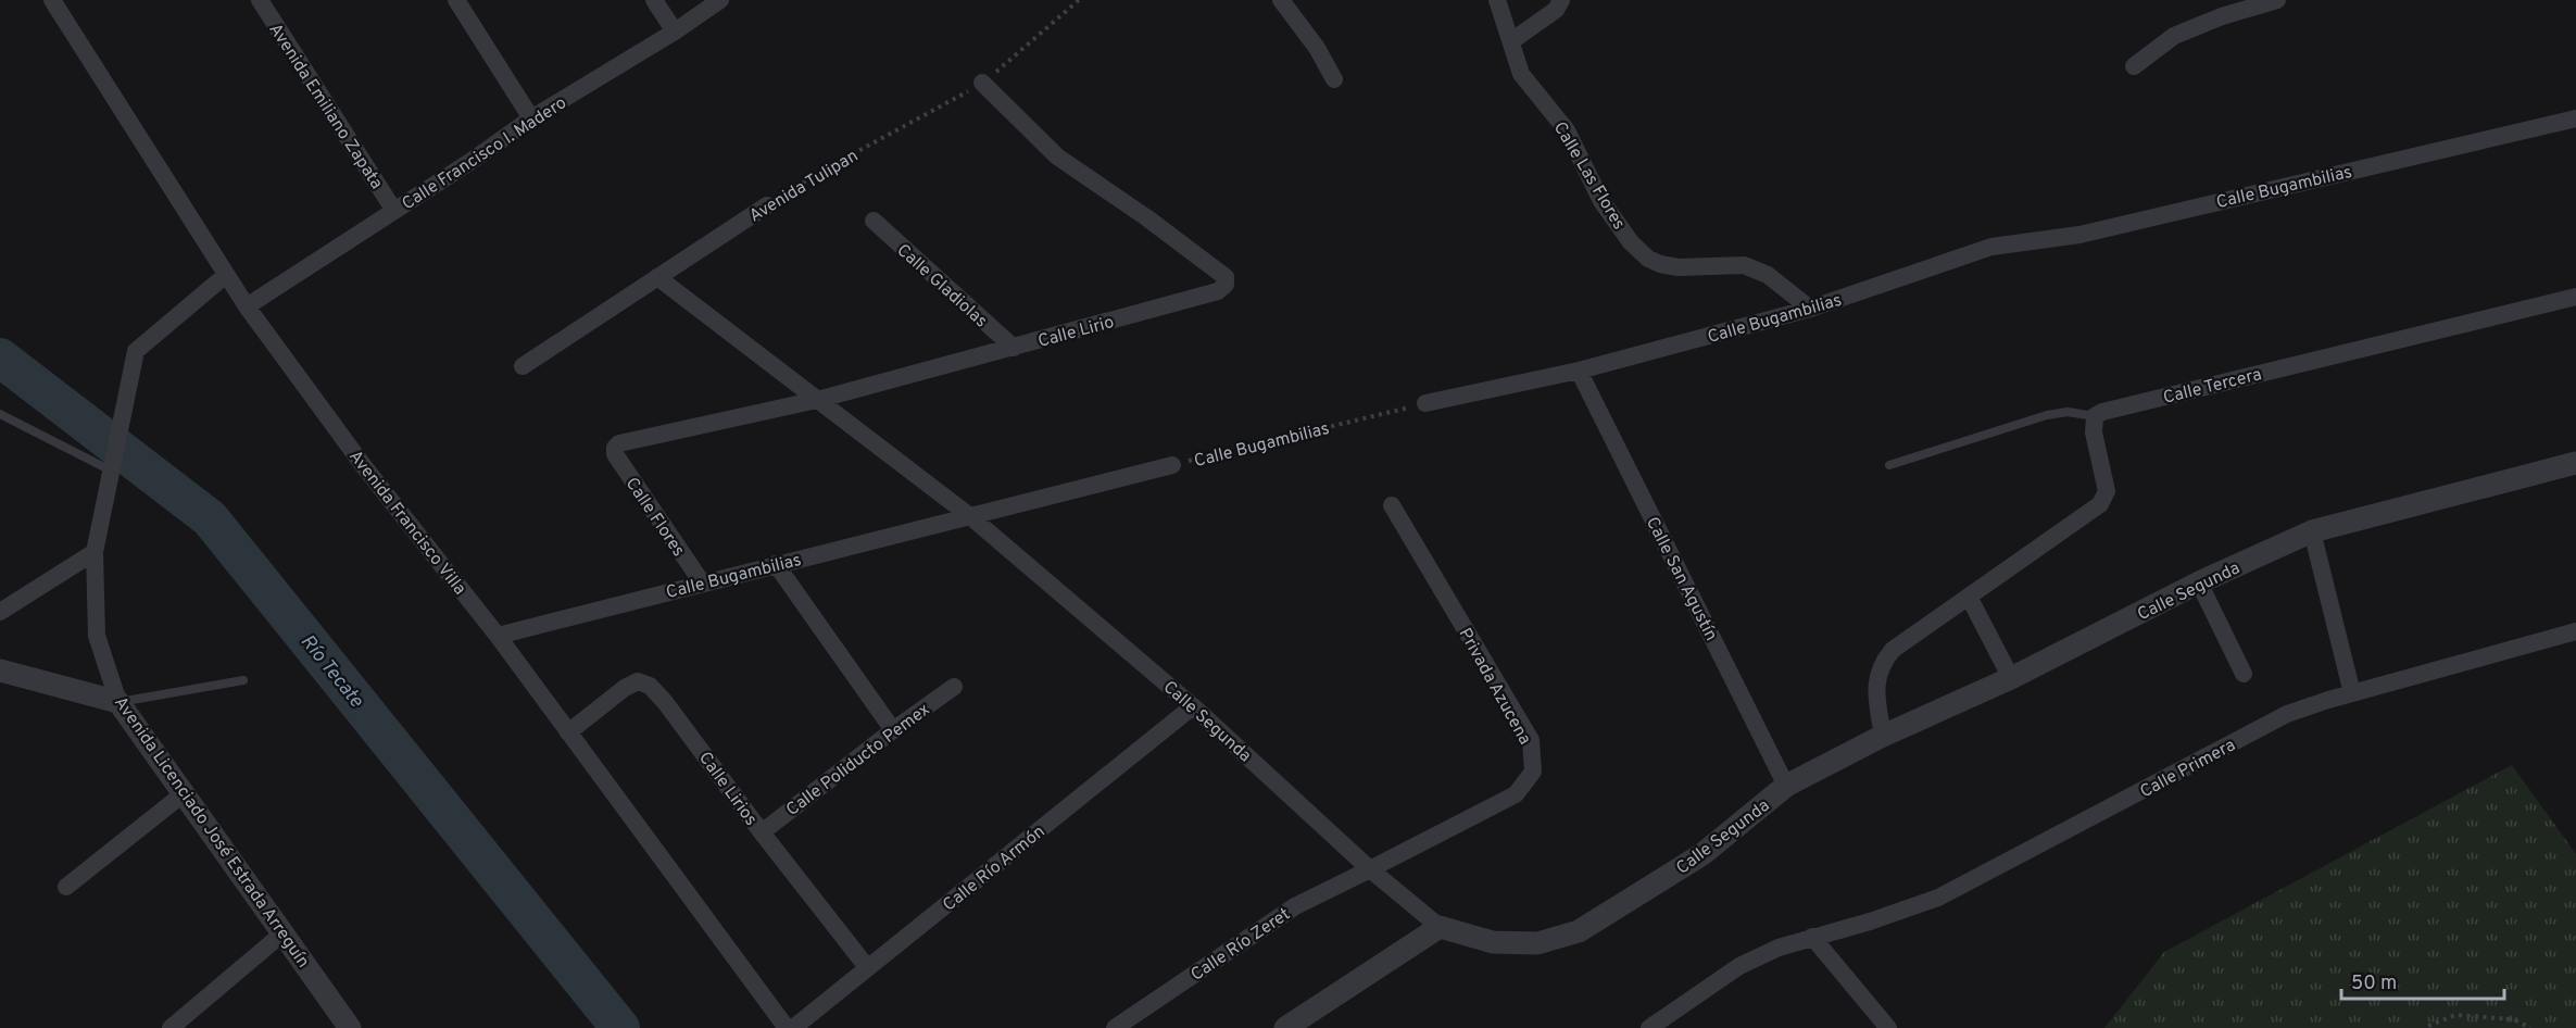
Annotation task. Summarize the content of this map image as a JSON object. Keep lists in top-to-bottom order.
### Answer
{
  "streets": {
    "street": [
      "Avenida Emiliano Zapata",
      "Calle Francisco I. Madero",
      "Calle Las Flores",
      "Avenida Tulipan",
      "Calle Bugambilias",
      "Calle Gladiolas",
      "Calle Lirio",
      "Calle Tercera",
      "Calle Flores",
      "Avenida Francisco Villa",
      "Calle San Agustín",
      "Calle Segunda",
      "Privada Azucena",
      "Calle Poliducto Pemex",
      "Calle Primera",
      "Calle Lirios",
      "Avenida Licenciado José Estrada Arreguín",
      "Calle Río Armón",
      "Calle Río Zeret"
    ]
  },
  "crossings": [
    ["Avenida Emiliano Zapata", "Calle Francisco I. Madero"],
    ["Calle Francisco I. Madero", "Avenida Francisco Villa"],
    ["Calle Las Flores", "Calle Bugambilias"],
    ["Avenida Tulipan", "Calle Lirio"],
    ["Calle Bugambilias", "Calle Flores"],
    ["Calle Bugambilias", "Avenida Francisco Villa"],
    ["Calle Bugambilias", "Calle San Agustín"],
    ["Calle Bugambilias", "Calle Segunda"],
    ["Calle Gladiolas", "Calle Lirio"],
    ["Calle Lirio", "Calle Flores"],
    ["Avenida Francisco Villa", "Calle Lirios"],
    ["Avenida Francisco Villa", "Avenida Licenciado José Estrada Arreguín"],
    ["Calle San Agustín", "Calle Segunda"],
    ["Calle Segunda", "Privada Azucena"],
    ["Calle Segunda", "Calle Río Armón"],
    ["Calle Segunda", "Calle Río Zeret"],
    ["Privada Azucena", "Calle Río Zeret"],
    ["Calle Poliducto Pemex", "Calle Lirios"],
    ["Calle Lirios", "Calle Río Armón"]
  ],
  "water": ["Río Tecate"],
  "scale_bar": "50 m"
}
